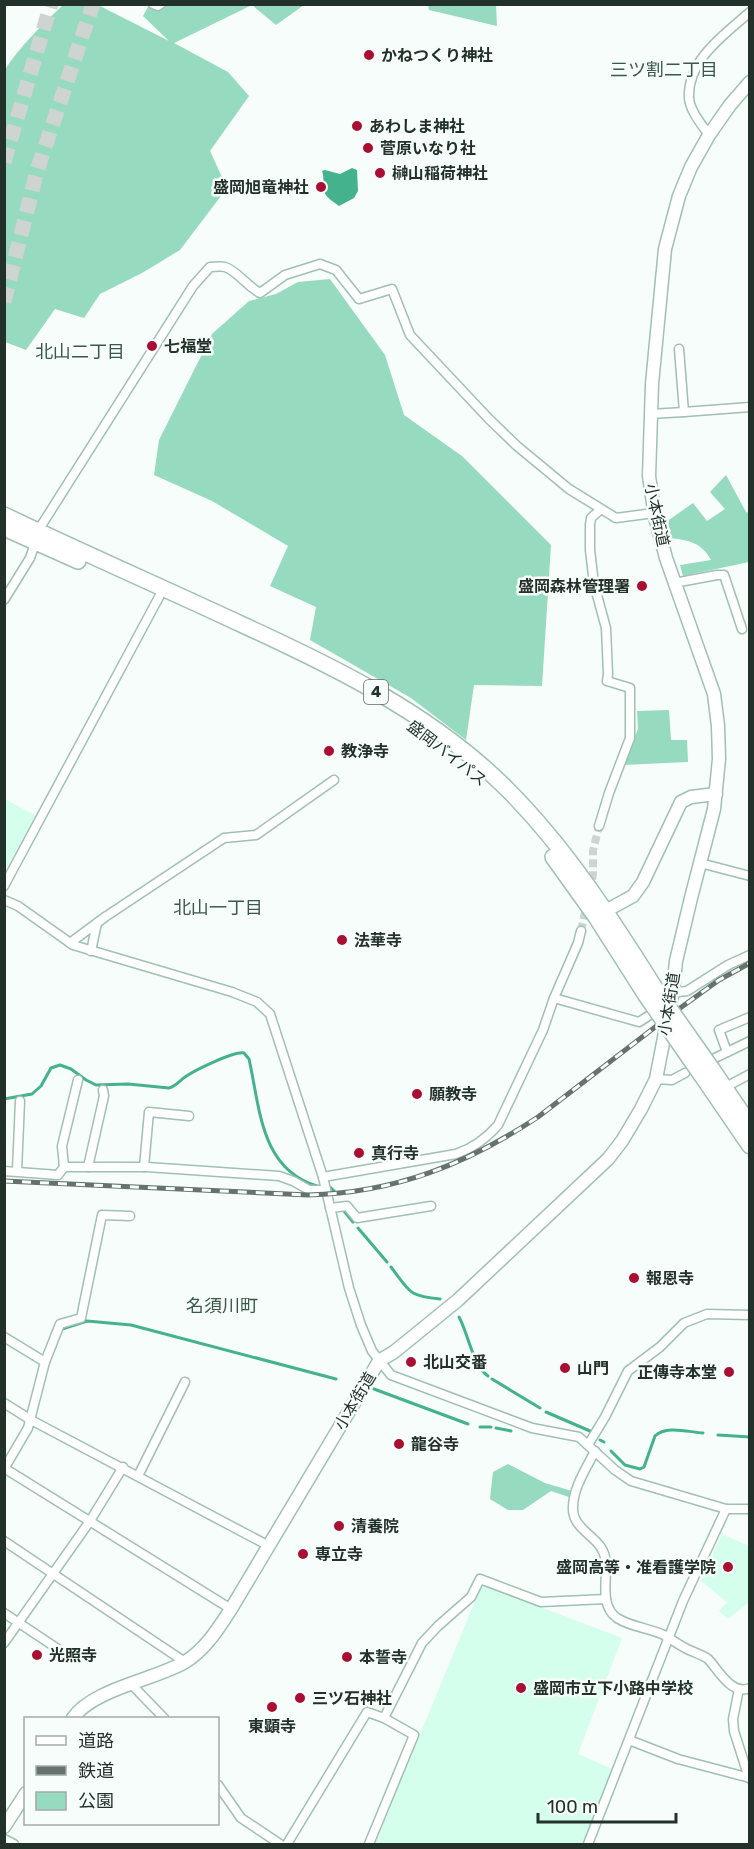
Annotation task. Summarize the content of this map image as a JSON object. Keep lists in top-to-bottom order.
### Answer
{
  "streets": {
    "highway": ["4", "盛岡バイパス"],
    "street": ["小本街道"]
  },
  "districts": [
    "三ツ割二丁目",
    "北山二丁目",
    "北山一丁目",
    "名須川町"
  ],
  "places": [
    "かねつくり神社",
    "あわしま神社",
    "菅原いなり社",
    "榊山稲荷神社",
    "盛岡旭竜神社",
    "七福堂",
    "盛岡森林管理署",
    "教浄寺",
    "法華寺",
    "願教寺",
    "真行寺",
    "報恩寺",
    "北山交番",
    "山門",
    "正傳寺本堂",
    "龍谷寺",
    "清養院",
    "専立寺",
    "盛岡高等・准看護学院",
    "光照寺",
    "本誓寺",
    "盛岡市立下小路中学校",
    "三ツ石神社",
    "東顕寺"
  ],
  "legend": ["道路", "鉄道", "公園"],
  "scale_bar": "100 m"
}
